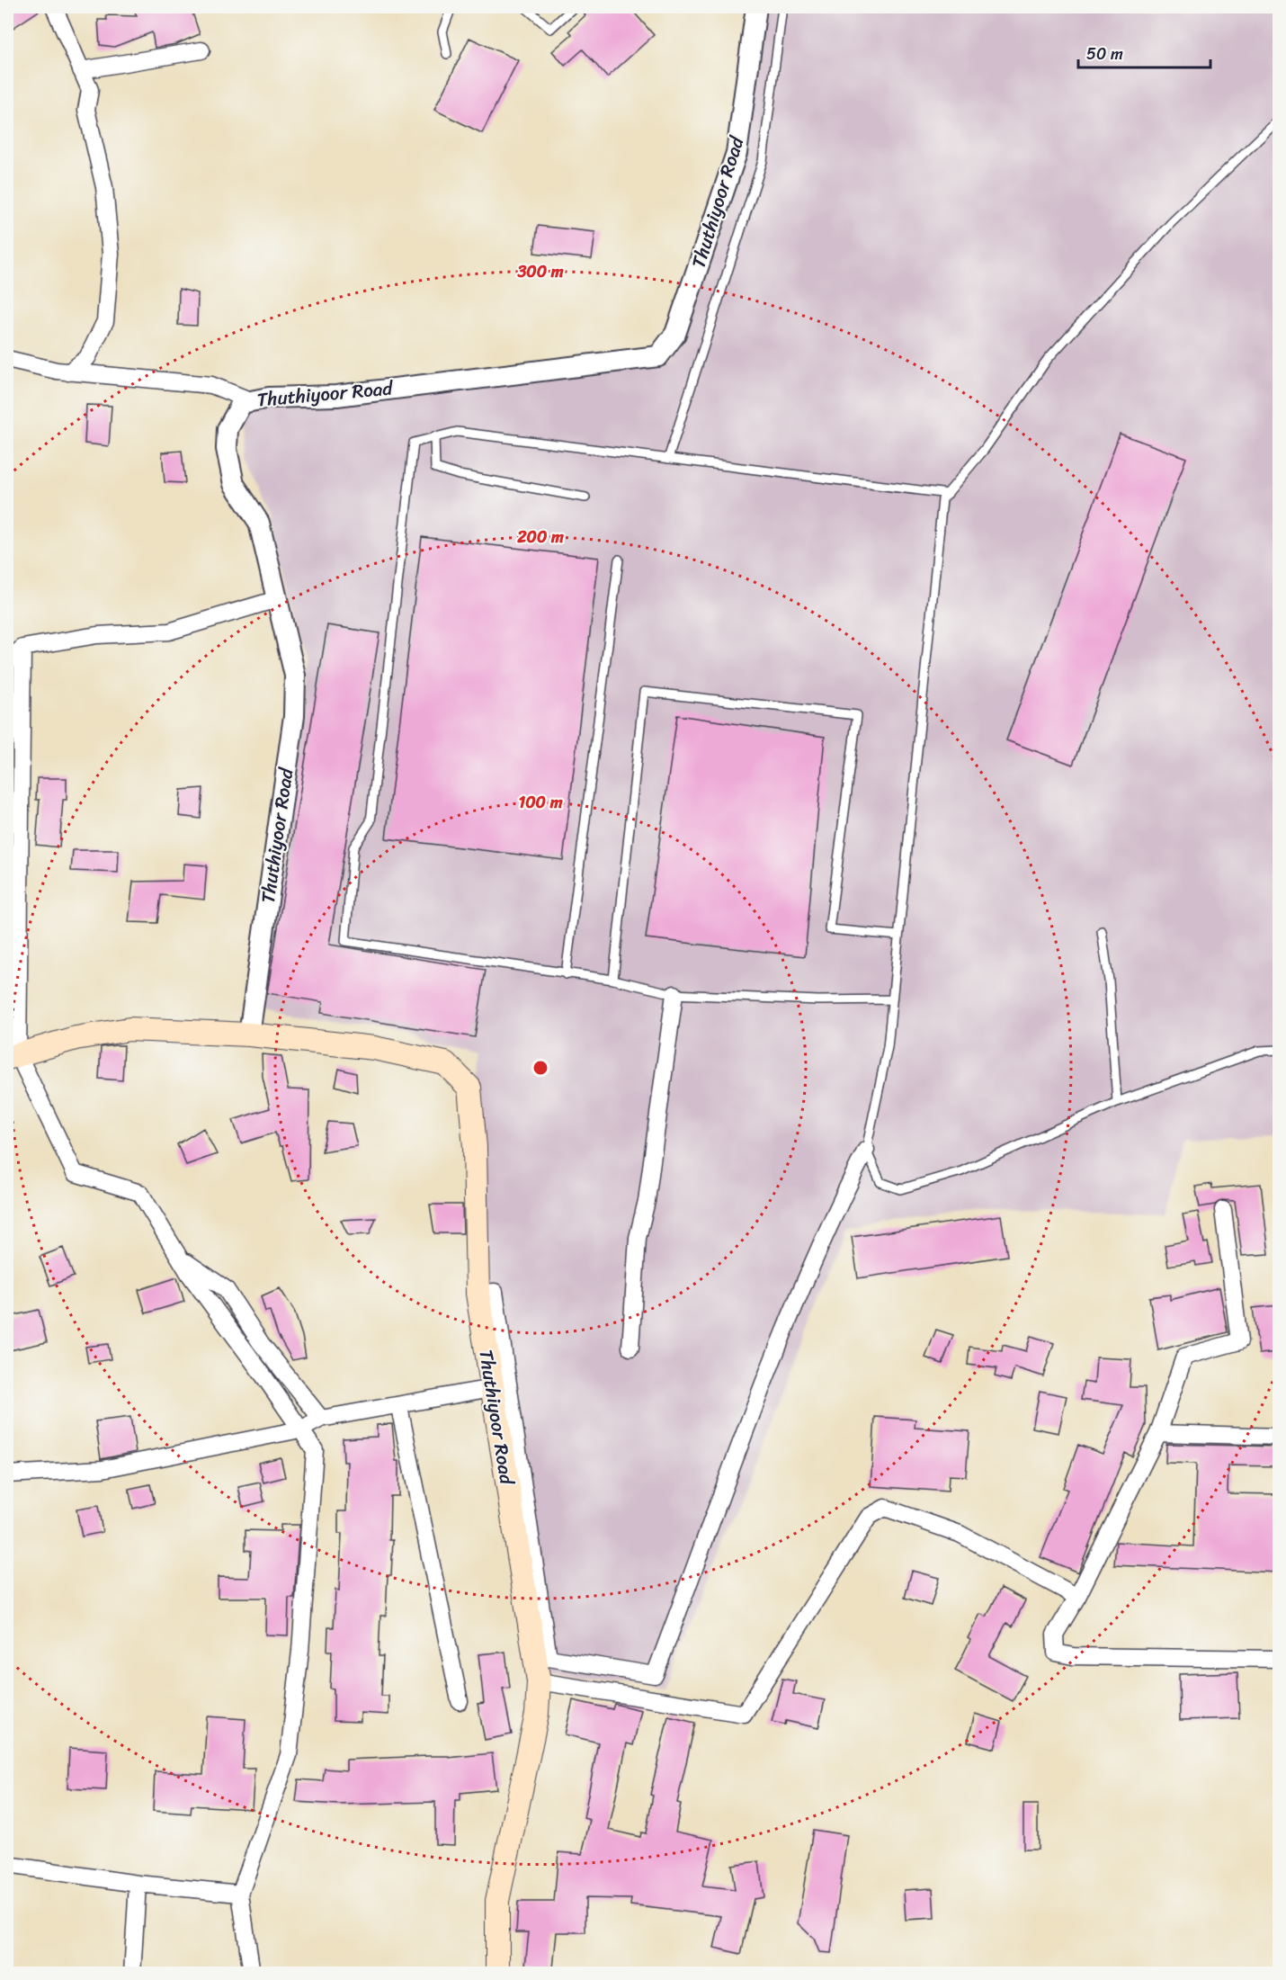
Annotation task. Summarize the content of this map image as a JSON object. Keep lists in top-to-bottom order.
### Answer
{
  "streets": {
    "main road": ["Thuthiyoor Road"]
  },
  "scale_bar": "50 m",
  "rings": ["300 m", "200 m", "100 m"]
}
